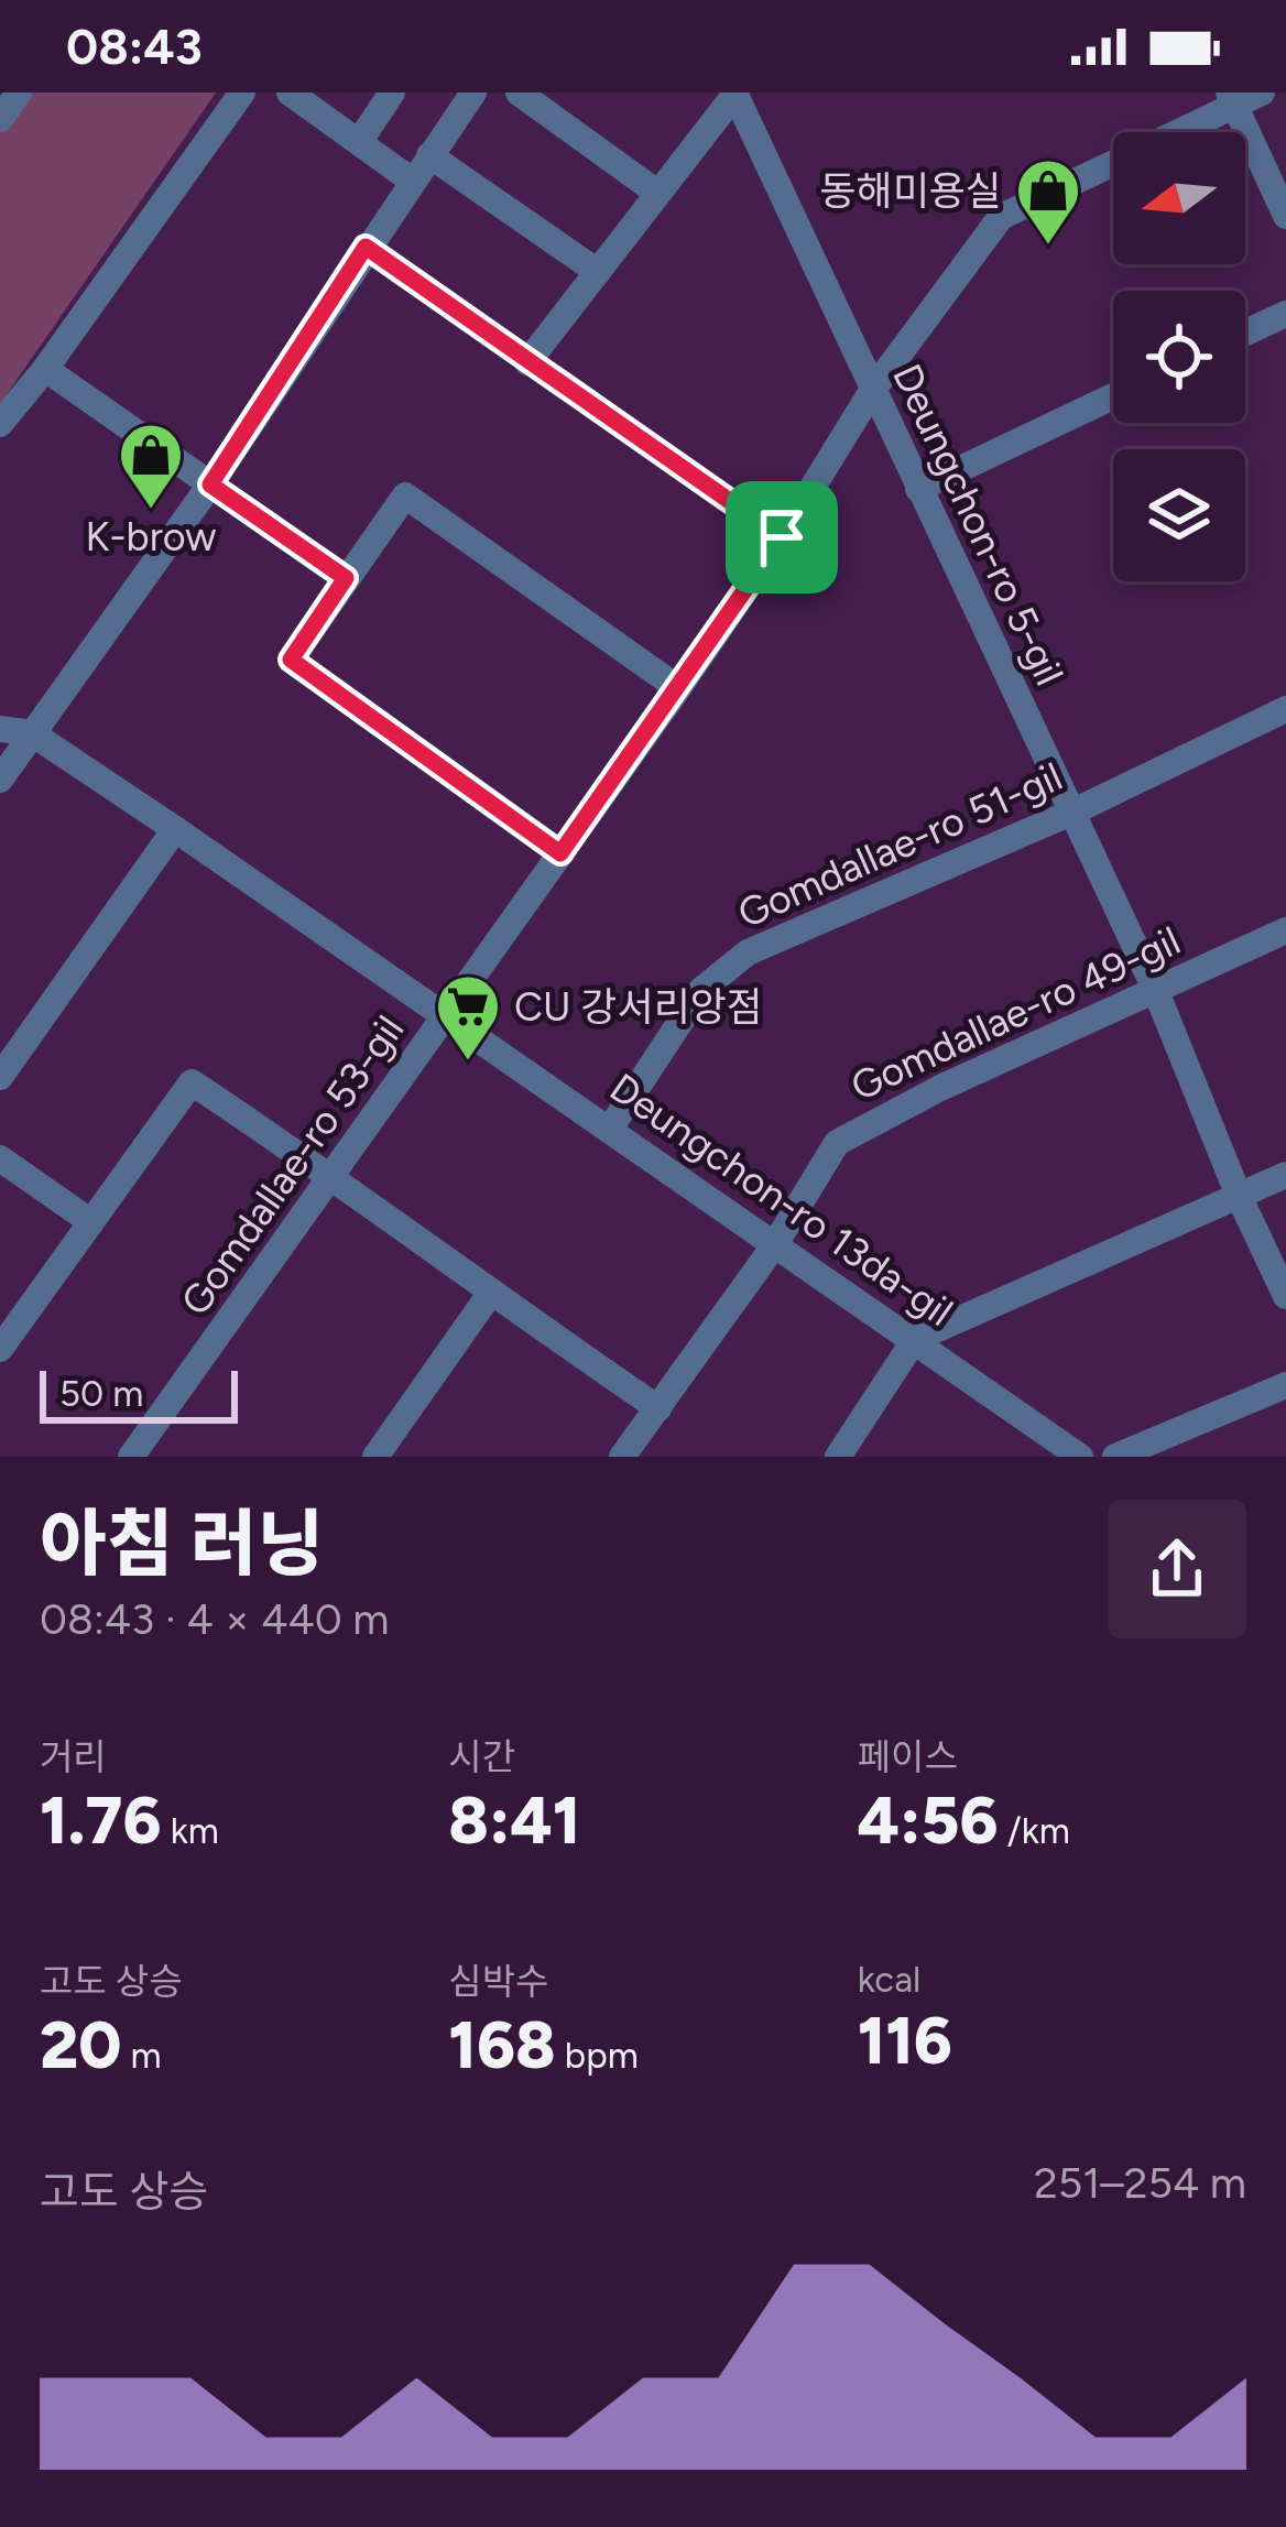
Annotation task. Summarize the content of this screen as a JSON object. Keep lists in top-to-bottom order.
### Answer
{
  "streets": {
    "street": [
      "Deungchon-ro 5-gil",
      "Gomdallae-ro 51-gil",
      "Gomdallae-ro 49-gil",
      "Gomdallae-ro 53-gil",
      "Deungchon-ro 13da-gil"
    ]
  },
  "crossings": [
    ["Deungchon-ro 5-gil", "Gomdallae-ro 51-gil"],
    ["Deungchon-ro 5-gil", "Gomdallae-ro 49-gil"],
    ["Deungchon-ro 5-gil", "Gomdallae-ro 53-gil"],
    ["Gomdallae-ro 51-gil", "Deungchon-ro 13da-gil"],
    ["Gomdallae-ro 49-gil", "Deungchon-ro 13da-gil"],
    ["Gomdallae-ro 53-gil", "Deungchon-ro 13da-gil"]
  ],
  "places": {
    "shop": ["동해미용실", "K-brow"],
    "supermarket": ["CU 강서리앙점"]
  },
  "scale_bar": "50 m",
  "north": "left",
  "page": {
    "status": "08:43",
    "scale": "50 m",
    "heading": ["아침 러닝", "08:43 · 4 × 440 m"],
    "stats": [
      ["거리", "1.76 km"],
      ["시간", "8:41"],
      ["페이스", "4:56 /km"],
      ["고도 상승", "20 m"],
      ["심박수", "168 bpm"],
      ["kcal", "116"]
    ],
    "chart": ["고도 상승", "251–254 m"]
  }
}
